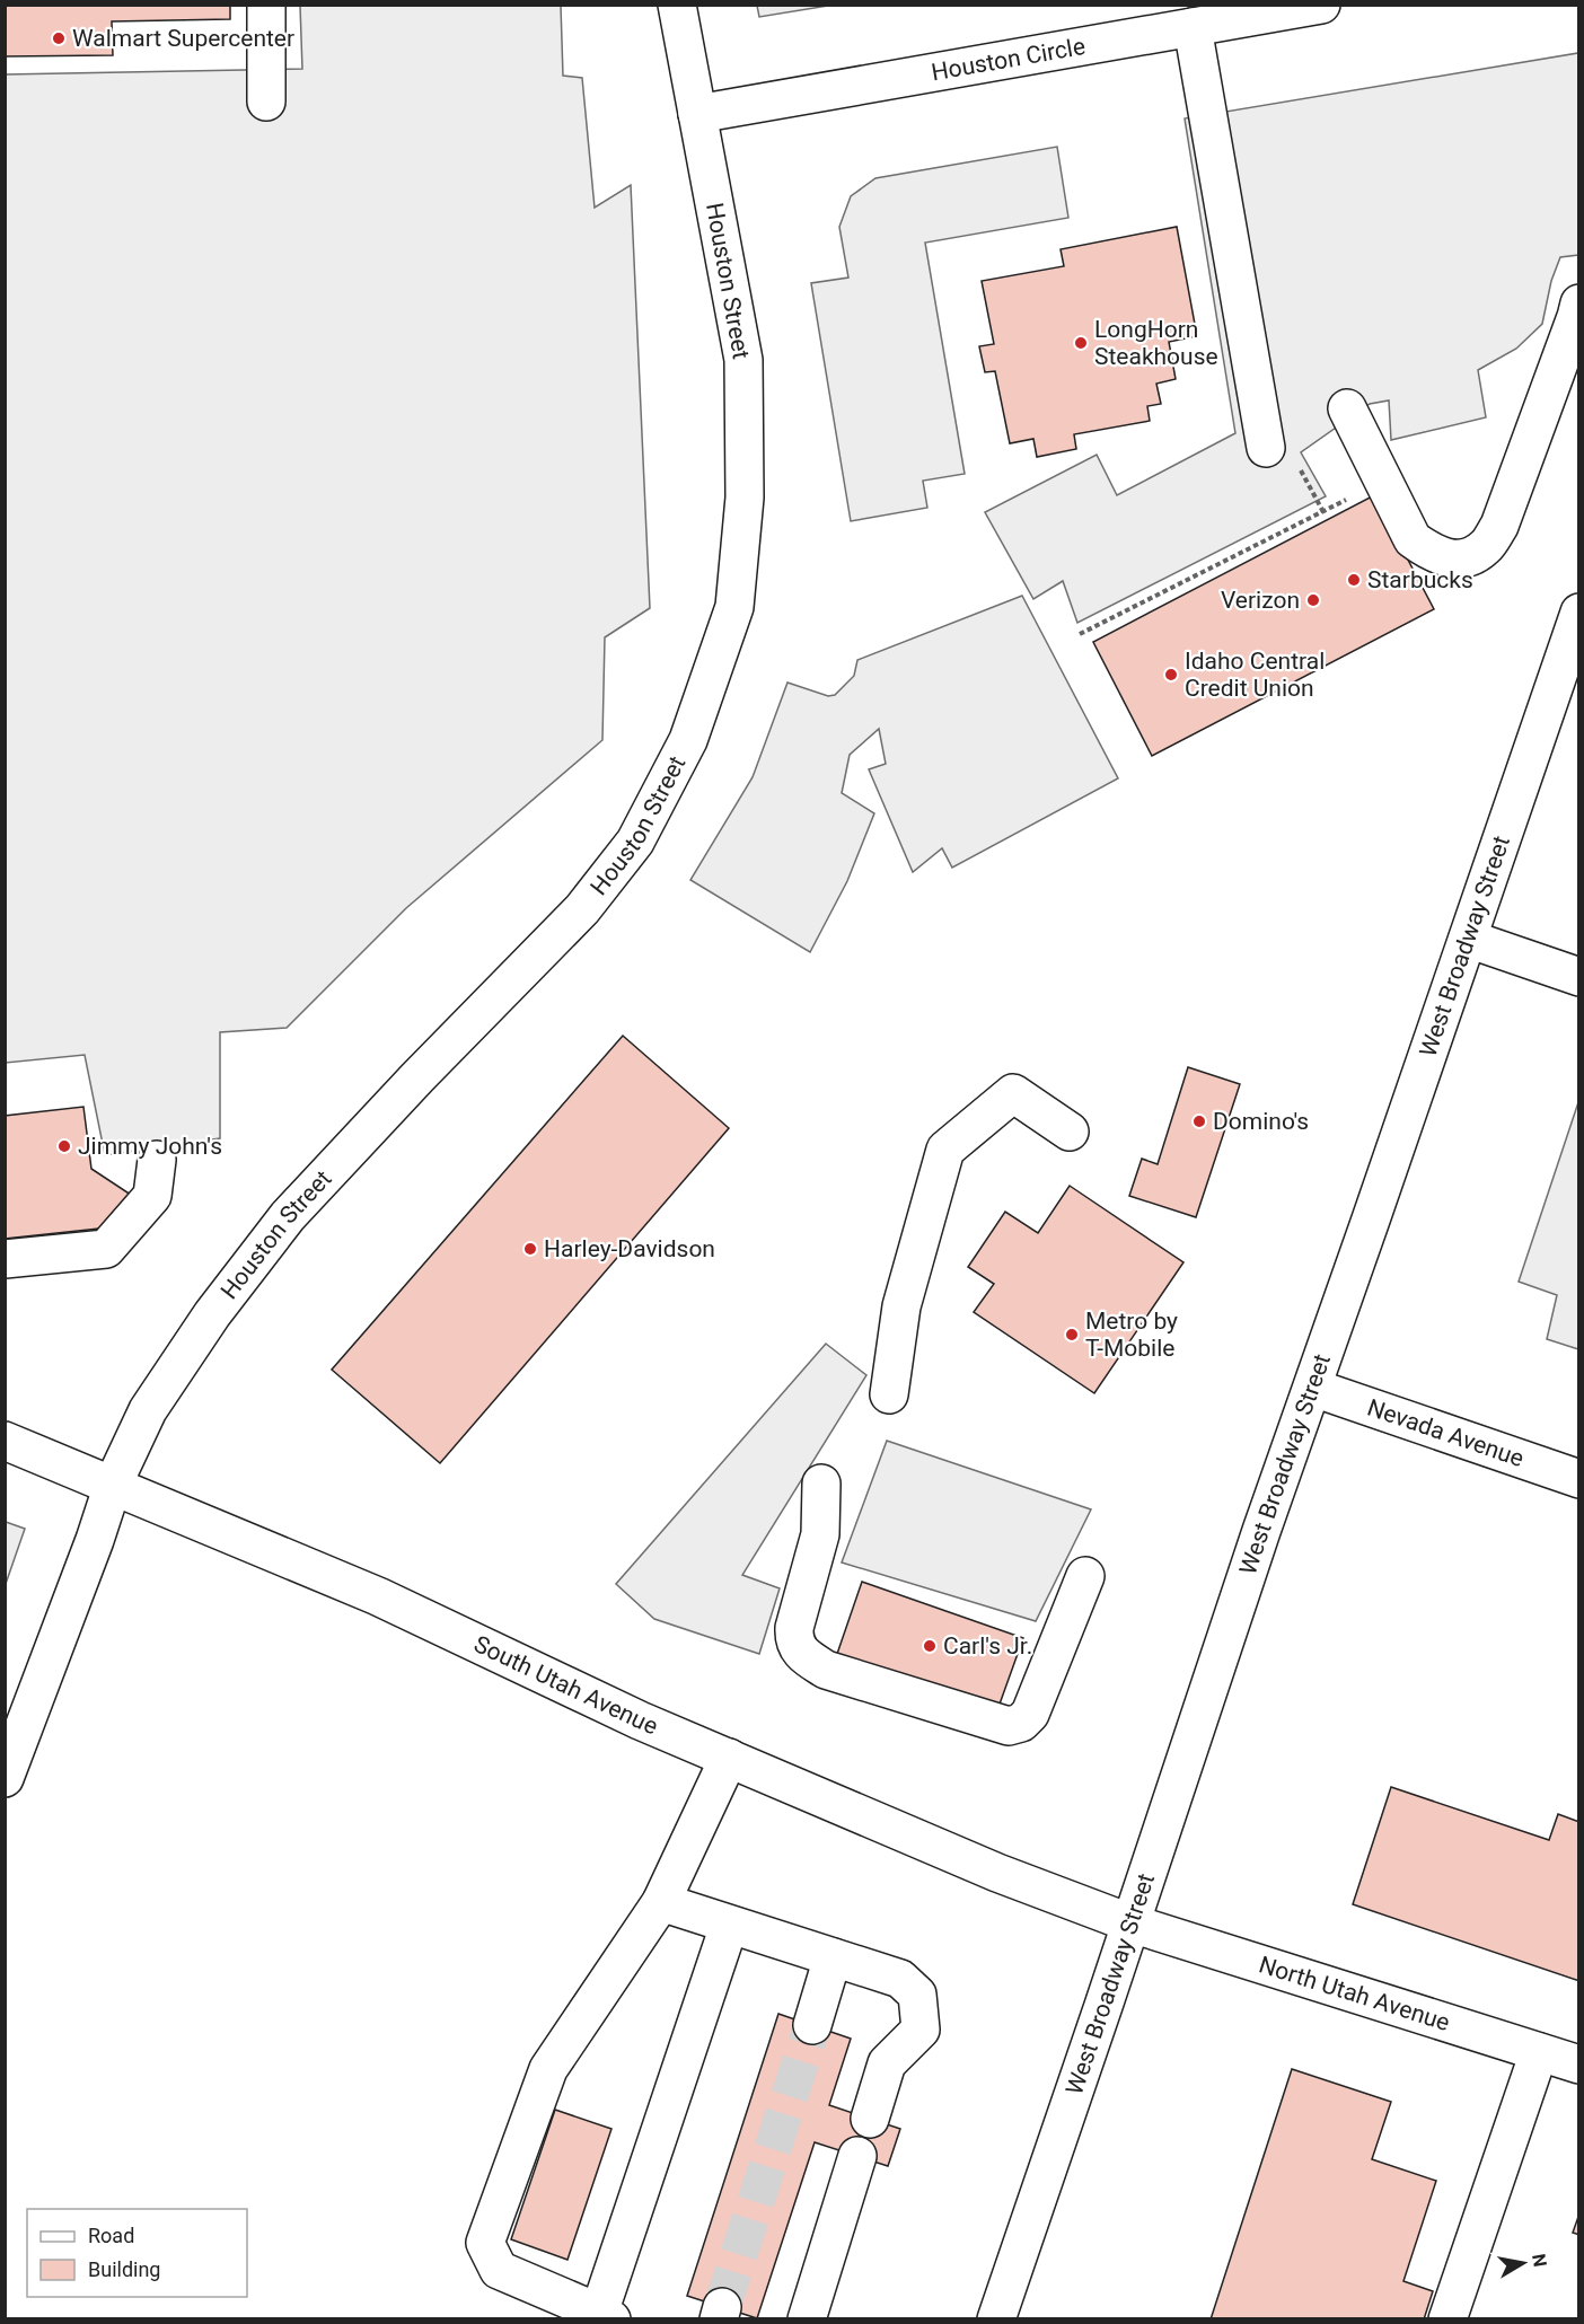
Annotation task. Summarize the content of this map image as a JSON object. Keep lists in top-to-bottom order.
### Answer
{
  "streets": {
    "main road": [
      "Houston Circle",
      "Houston Street",
      "West Broadway Street",
      "Nevada Avenue",
      "South Utah Avenue",
      "North Utah Avenue"
    ]
  },
  "crossings": [
    ["Houston Circle", "Houston Street"],
    ["Houston Street", "South Utah Avenue"],
    ["West Broadway Street", "Nevada Avenue"],
    ["West Broadway Street", "South Utah Avenue"],
    ["West Broadway Street", "North Utah Avenue"],
    ["South Utah Avenue", "North Utah Avenue"]
  ],
  "places": [
    "Walmart Supercenter",
    "LongHorn Steakhouse",
    "Starbucks",
    "Verizon",
    "Idaho Central Credit Union",
    "Domino's",
    "Jimmy John's",
    "Harley-Davidson",
    "Metro by T-Mobile",
    "Carl's Jr."
  ],
  "legend": ["Road", "Building"],
  "north": "right"
}
